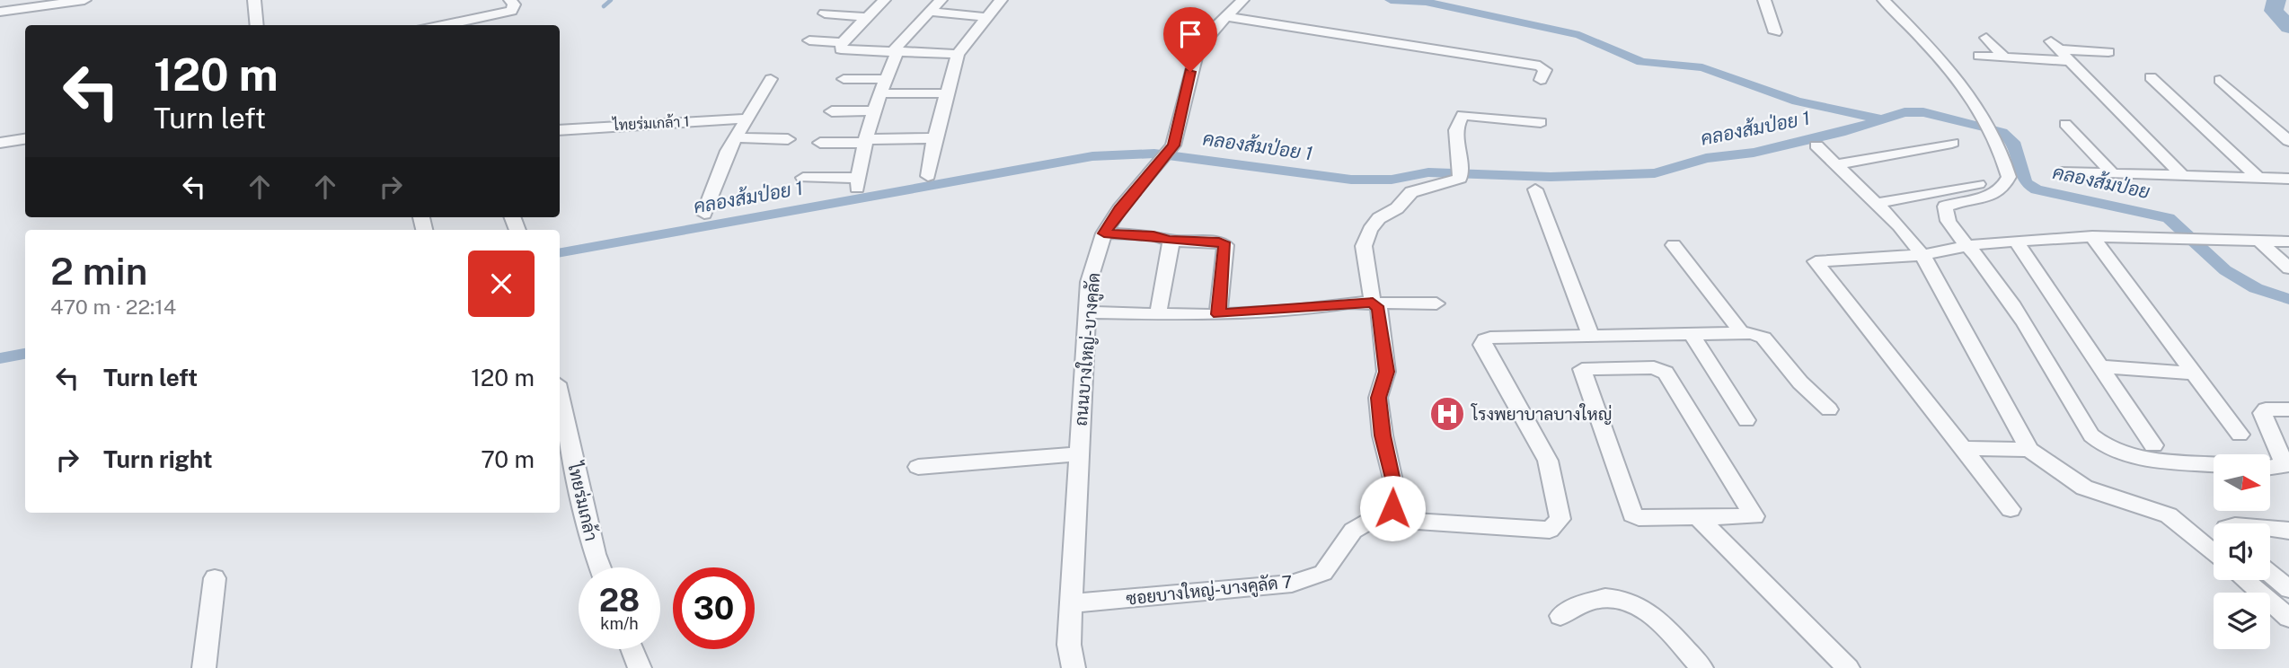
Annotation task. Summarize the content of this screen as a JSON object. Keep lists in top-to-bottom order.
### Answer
{
  "streets": {
    "street": [
      "ไทยร่มเกล้า 1",
      "ถนนบางใหญ่-บางคูลัด",
      "ไทยร่มเกล้า",
      "ซอยบางใหญ่-บางคูลัด 7"
    ]
  },
  "crossings": [
    ["ถนนบางใหญ่-บางคูลัด", "ซอยบางใหญ่-บางคูลัด 7"]
  ],
  "water": ["คลองส้มป่อย 1", "คลองส้มป่อย"],
  "places": {
    "hospital": ["โรงพยาบาลบางใหญ่"]
  },
  "north": "right",
  "page": {
    "turn": ["120 m", "Turn left"],
    "heading": ["2 min", "470 m · 22:14"],
    "list": [
      {
        "name": "Turn left",
        "value": "120 m"
      },
      {
        "name": "Turn right",
        "value": "70 m"
      }
    ],
    "speed": "28 km/h",
    "limit": "30"
  }
}
